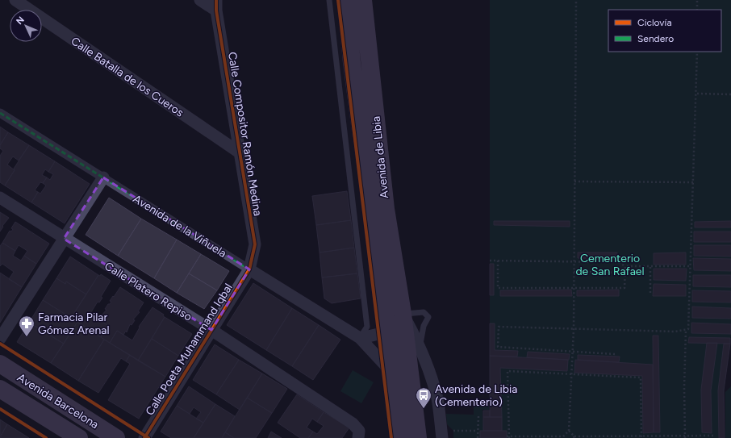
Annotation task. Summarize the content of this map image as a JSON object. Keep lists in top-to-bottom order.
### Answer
{
  "streets": {
    "main road": ["Avenida de Libia", "Avenida Barcelona"],
    "street": [
      "Calle Batalla de los Cueros",
      "Calle Compositor Ramón Medina",
      "Avenida de la Viñuela",
      "Calle Platero Repiso",
      "Calle Poeta Muhammand Iqbal"
    ]
  },
  "crossings": [
    ["Calle Batalla de los Cueros", "Calle Compositor Ramón Medina"],
    ["Calle Compositor Ramón Medina", "Avenida de la Viñuela"],
    ["Calle Compositor Ramón Medina", "Calle Poeta Muhammand Iqbal"],
    ["Avenida de Libia", "Avenida de la Viñuela"],
    ["Avenida de la Viñuela", "Calle Poeta Muhammand Iqbal"],
    ["Calle Platero Repiso", "Calle Poeta Muhammand Iqbal"]
  ],
  "parks": ["Cementerio de San Rafael"],
  "places": {
    "pharmacy": ["Farmacia Pilar Gómez Arenal"],
    "bus stop": ["Avenida de Libia (Cementerio)"]
  },
  "legend": ["Ciclovía", "Sendero"],
  "north": "top left"
}
